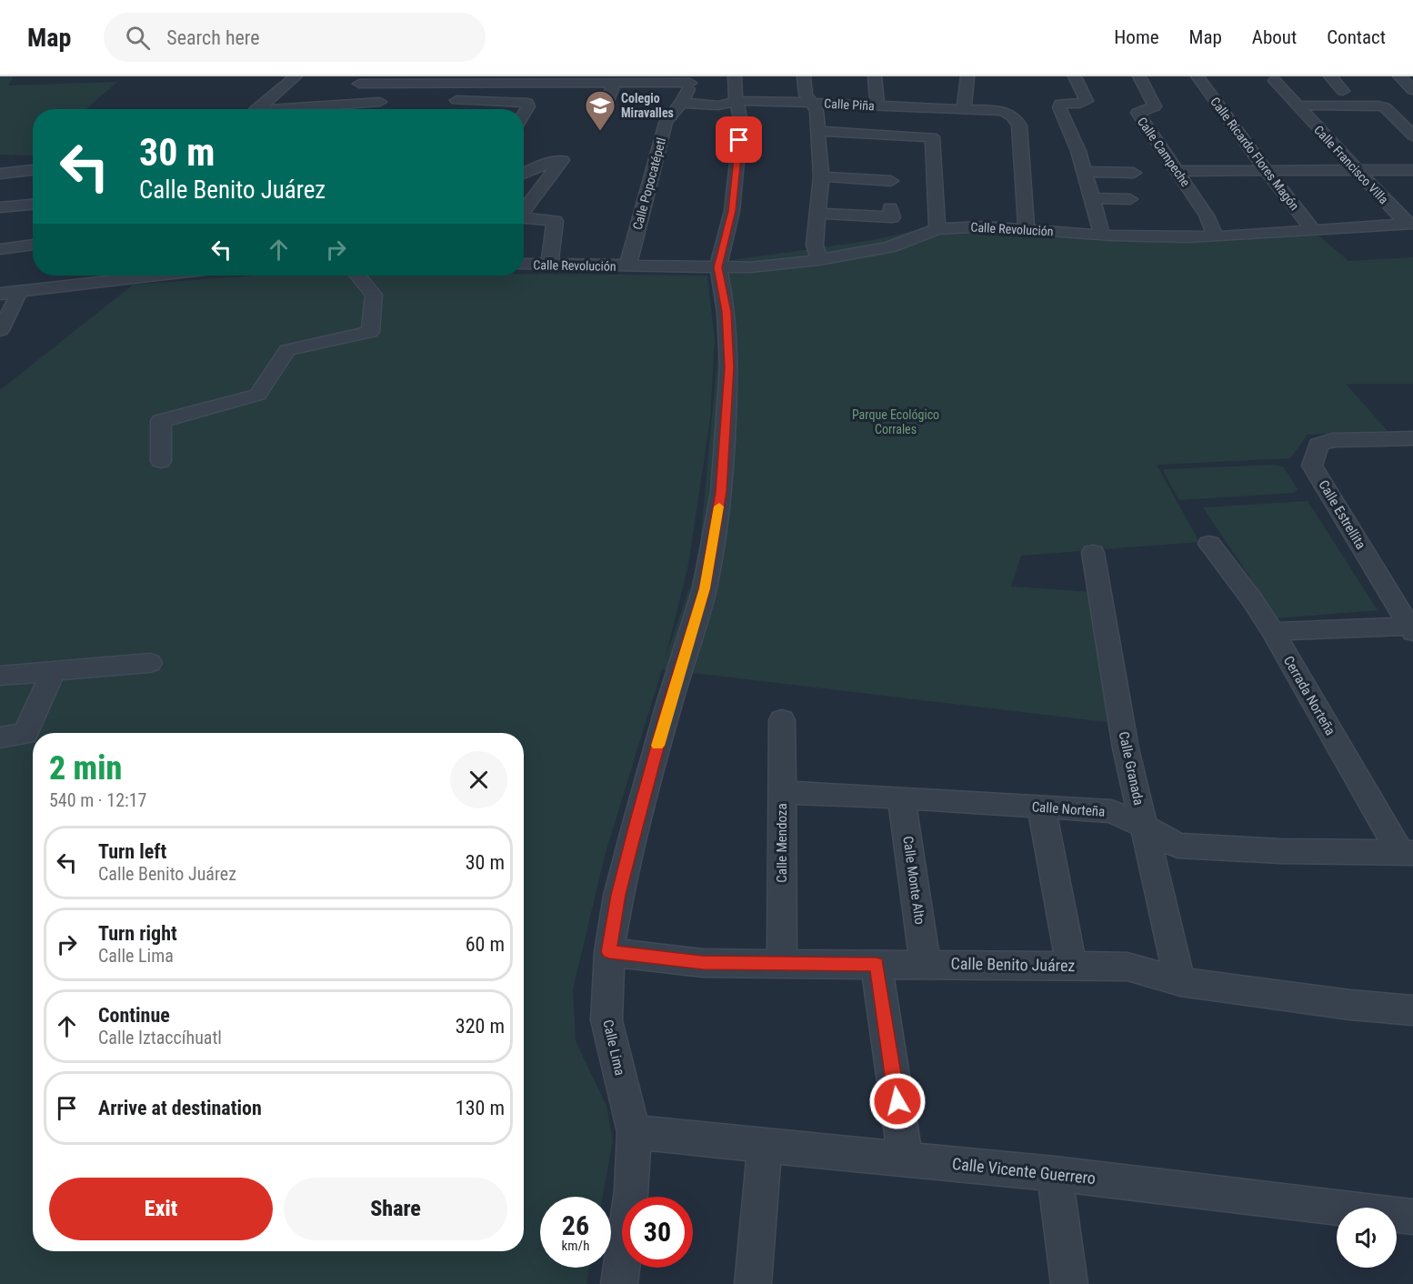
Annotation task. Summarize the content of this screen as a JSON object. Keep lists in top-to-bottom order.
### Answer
{
  "streets": {
    "street": [
      "Calle Piña",
      "Calle Campeche",
      "Calle Ricardo Flores Magón",
      "Calle Francisco Villa",
      "Calle Popocatépetl",
      "Calle Revolución",
      "Calle Estrellita",
      "Cerrada Norteña",
      "Calle Granada",
      "Calle Norteña",
      "Calle Mendoza",
      "Calle Monte Alto",
      "Calle Benito Juárez",
      "Calle Lima",
      "Calle Vicente Guerrero"
    ]
  },
  "crossings": [
    ["Calle Piña", "Calle Popocatépetl"],
    ["Calle Piña", "Calle Revolución"],
    ["Calle Campeche", "Calle Revolución"],
    ["Calle Ricardo Flores Magón", "Calle Revolución"],
    ["Calle Francisco Villa", "Calle Revolución"],
    ["Calle Popocatépetl", "Calle Revolución"],
    ["Calle Revolución", "Calle Lima"],
    ["Cerrada Norteña", "Calle Norteña"],
    ["Calle Granada", "Calle Norteña"],
    ["Calle Granada", "Calle Benito Juárez"],
    ["Calle Norteña", "Calle Mendoza"],
    ["Calle Norteña", "Calle Monte Alto"],
    ["Calle Mendoza", "Calle Benito Juárez"],
    ["Calle Monte Alto", "Calle Benito Juárez"],
    ["Calle Benito Juárez", "Calle Lima"],
    ["Calle Lima", "Calle Vicente Guerrero"]
  ],
  "parks": ["Parque Ecológico Corrales"],
  "places": {
    "school or university": ["Colegio Miravalles"]
  },
  "page": {
    "header": "Map",
    "search": "Search here",
    "nav": [
      "Home",
      "Map",
      "About",
      "Contact"
    ],
    "turn": ["30 m", "Calle Benito Juárez"],
    "heading": ["2 min", "540 m · 12:17"],
    "list": [
      {
        "name": "Turn left",
        "note": "Calle Benito Juárez",
        "value": "30 m"
      },
      {
        "name": "Turn right",
        "note": "Calle Lima",
        "value": "60 m"
      },
      {
        "name": "Continue",
        "note": "Calle Iztaccíhuatl",
        "value": "320 m"
      },
      {
        "name": "Arrive at destination",
        "value": "130 m"
      }
    ],
    "buttons": ["Exit", "Share"],
    "speed": "26 km/h",
    "limit": "30"
  }
}
